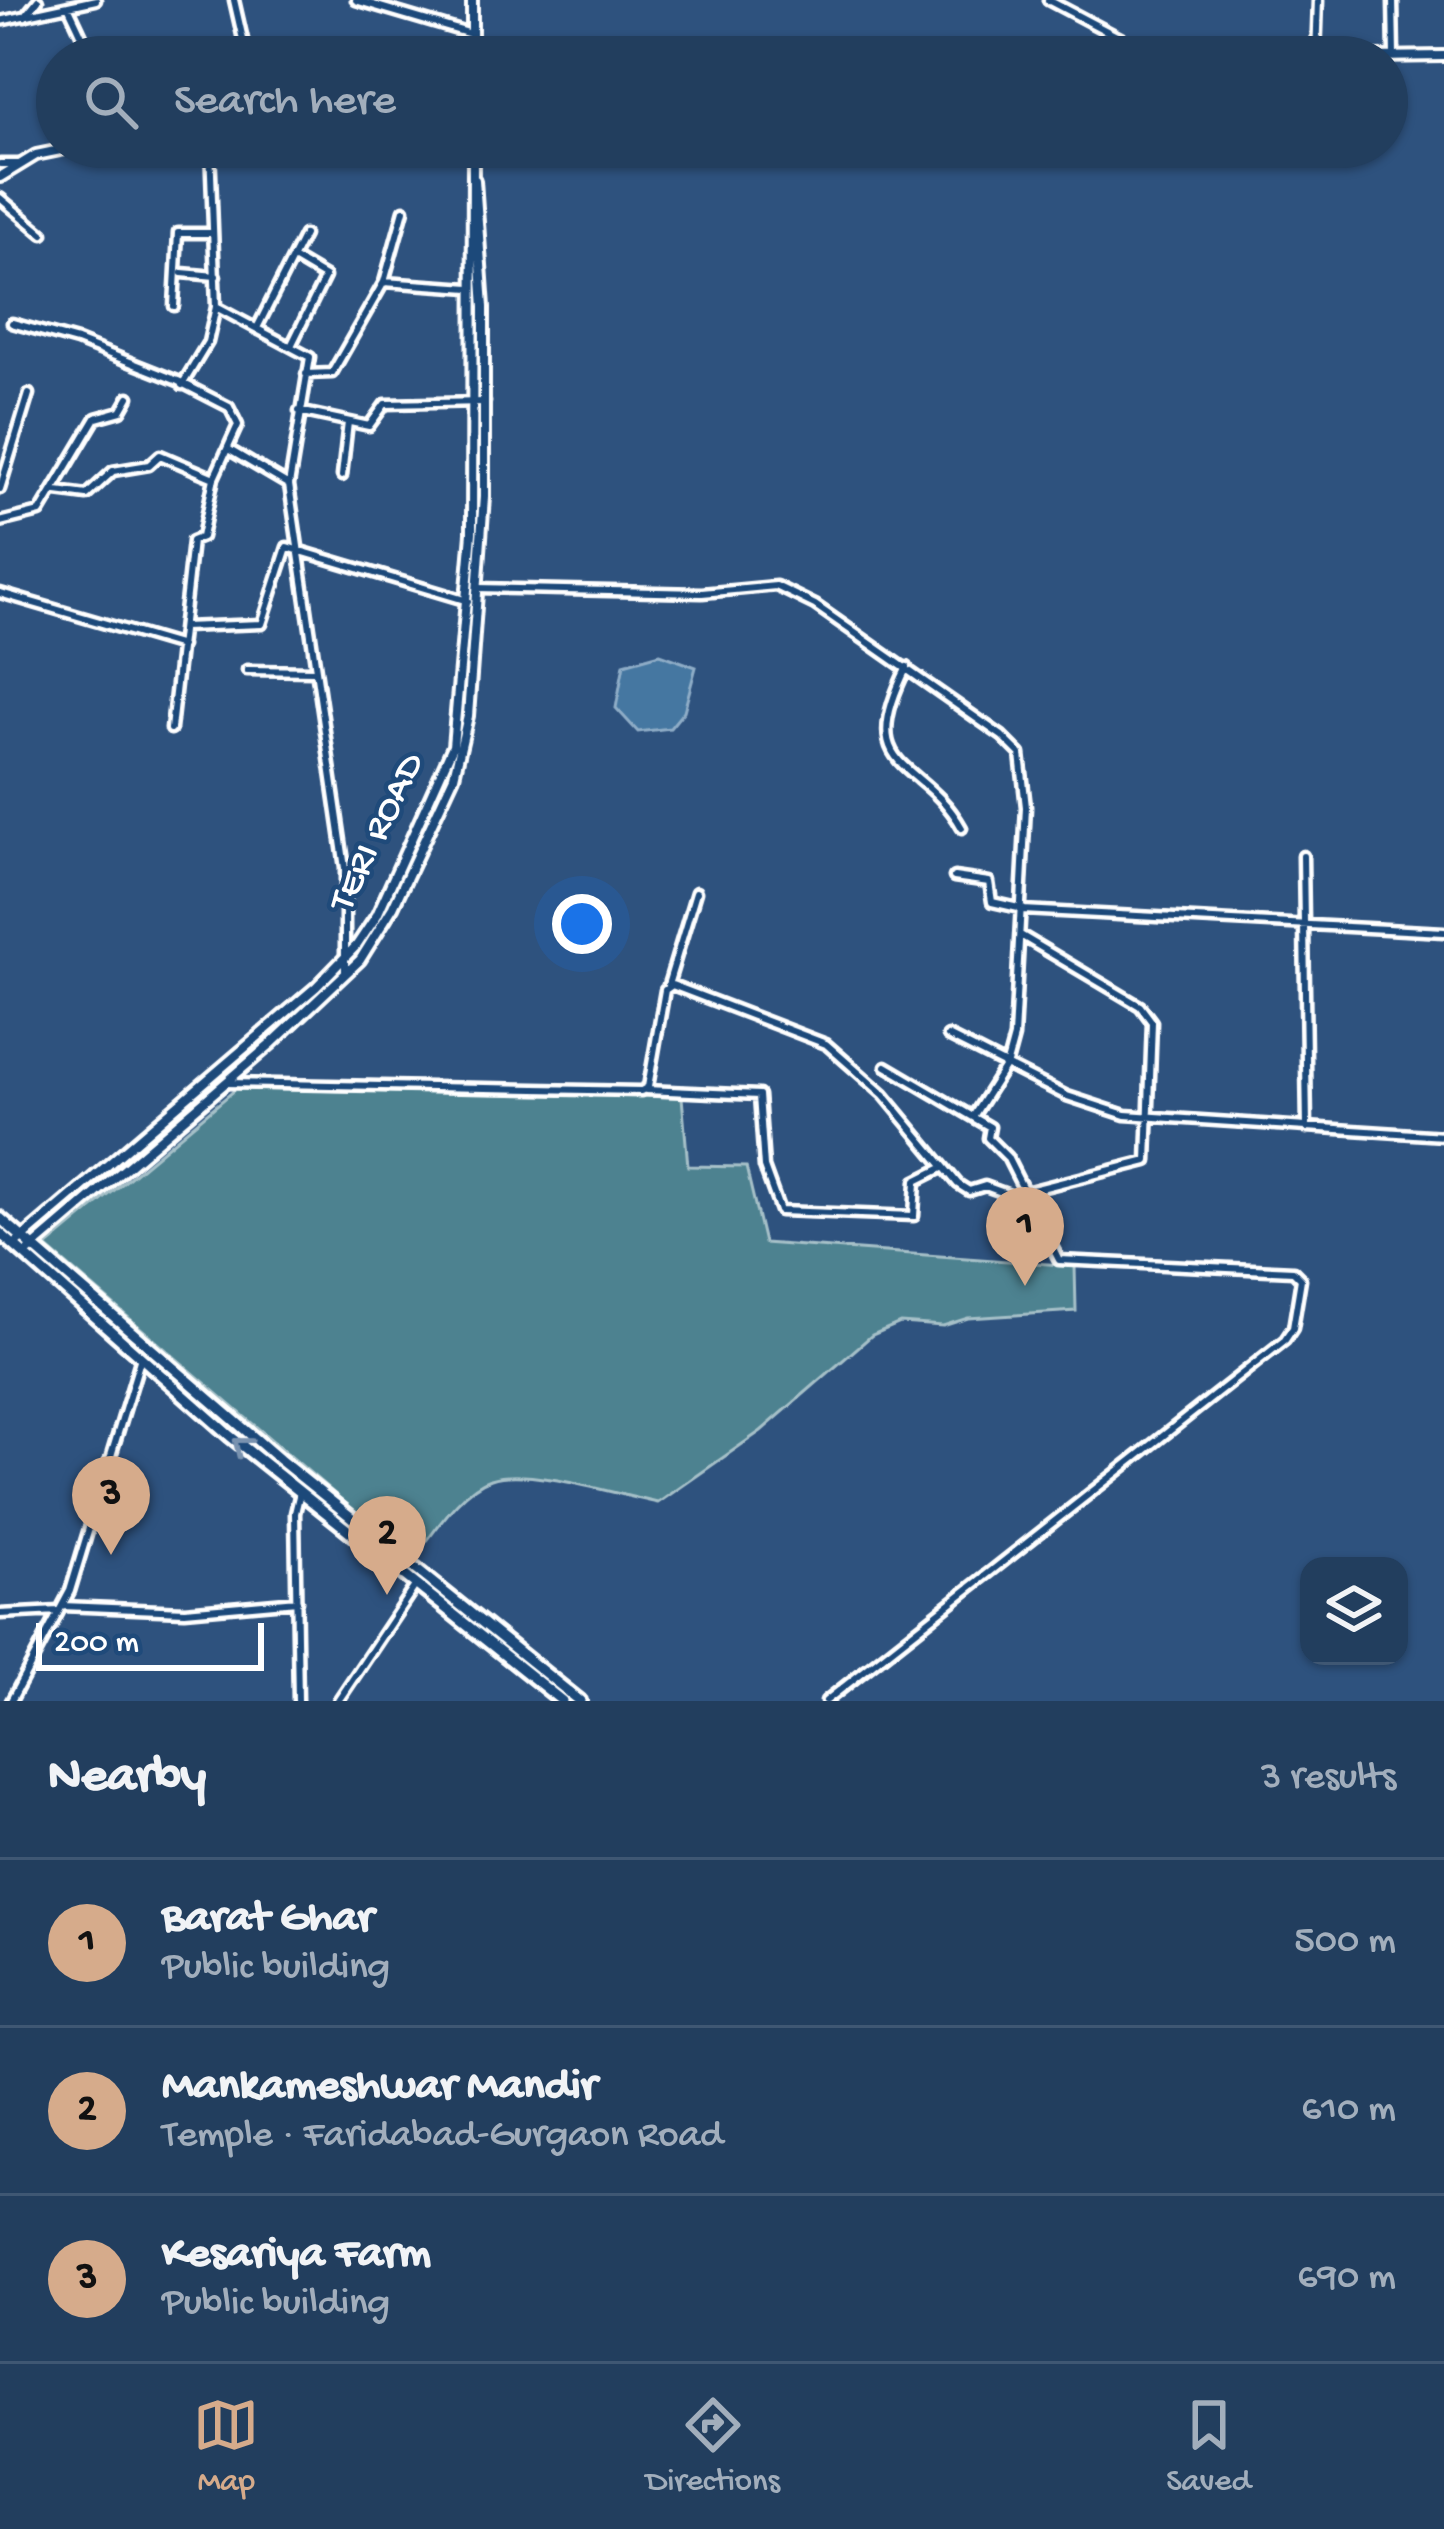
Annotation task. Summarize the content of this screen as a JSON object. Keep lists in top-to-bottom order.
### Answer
{
  "streets": {
    "street": ["TERI ROAD"]
  },
  "scale_bar": "200 m",
  "page": {
    "search": "Search here",
    "pins": ["1", "3", "2"],
    "scale": "200 m",
    "heading": ["Nearby", "3 results"],
    "list": [
      {
        "mark": "1",
        "name": "Barat Ghar",
        "note": "Public building",
        "value": "500 m"
      },
      {
        "mark": "2",
        "name": "Mankameshwar Mandir",
        "note": "Temple · Faridabad-Gurgaon Road",
        "value": "610 m"
      },
      {
        "mark": "3",
        "name": "Kesariya Farm",
        "note": "Public building",
        "value": "690 m"
      }
    ],
    "nav": ["Map", "Directions", "Saved"]
  }
}
